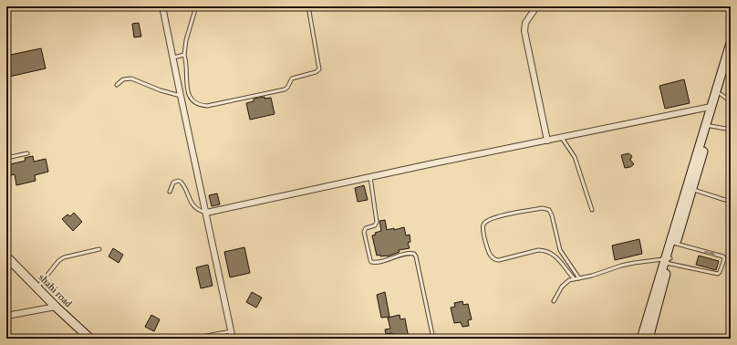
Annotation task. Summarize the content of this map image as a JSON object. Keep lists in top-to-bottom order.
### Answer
{
  "streets": {
    "main road": ["shahi road"]
  }
}
